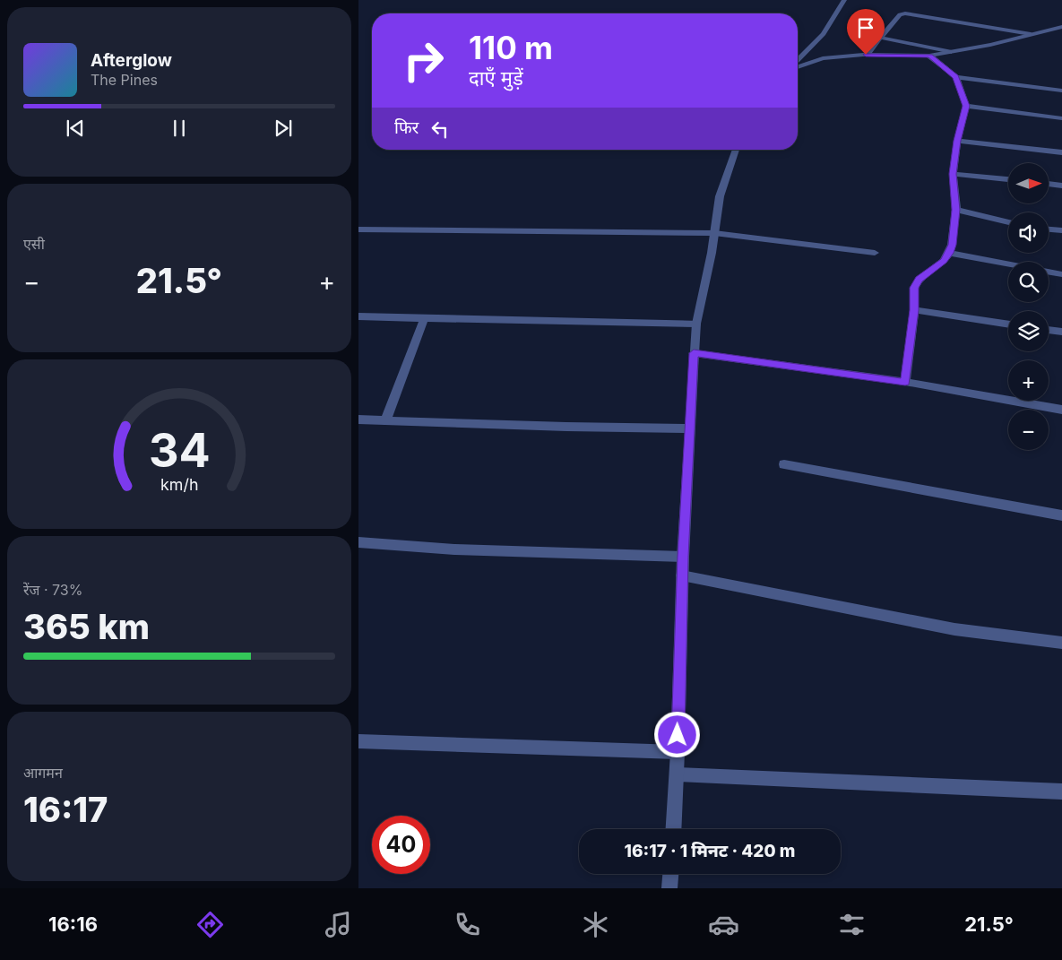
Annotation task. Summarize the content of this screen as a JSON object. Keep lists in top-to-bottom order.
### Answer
{
  "north": "right",
  "page": {
    "turn": ["110 m", "दाएँ मुड़ें"],
    "song": ["Afterglow", "The Pines"],
    "then": "फिर",
    "map_buttons": ["+", "−"],
    "tile": [
      "एसी",
      ["रेंज · 73%", "365 km"],
      ["आगमन", "16:17"]
    ],
    "heat": ["−", "21.5°", "+"],
    "limit": "40",
    "trip": "16:17 · 1 मिनट · 420 m",
    "tabs": ["16:16", "21.5°"],
    "gauge": ["34", "km/h"]
  }
}
